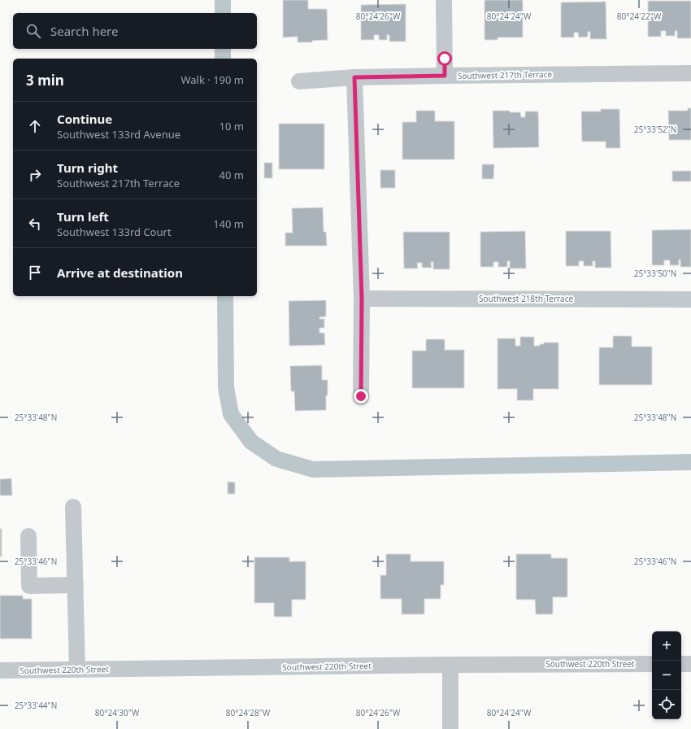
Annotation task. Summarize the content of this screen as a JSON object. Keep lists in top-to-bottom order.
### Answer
{
  "streets": {
    "street": ["Southwest 217th Terrace", "Southwest 218th Terrace", "Southwest 220th Street"]
  },
  "page": {
    "search": "Search here",
    "heading": ["3 min", "Walk · 190 m"],
    "list": [
      ["Continue", "Southwest 133rd Avenue", "10 m"],
      ["Turn right", "Southwest 217th Terrace", "40 m"],
      ["Turn left", "Southwest 133rd Court", "140 m"],
      "Arrive at destination"
    ],
    "map_buttons": ["+", "−"]
  },
  "coordinates": [
    "80°24'26\"W",
    "80°24'24\"W",
    "80°24'22\"W",
    "25°33'52\"N",
    "25°33'50\"N",
    "25°33'48\"N",
    "25°33'46\"N",
    "25°33'44\"N",
    "80°24'30\"W",
    "80°24'28\"W"
  ]
}
